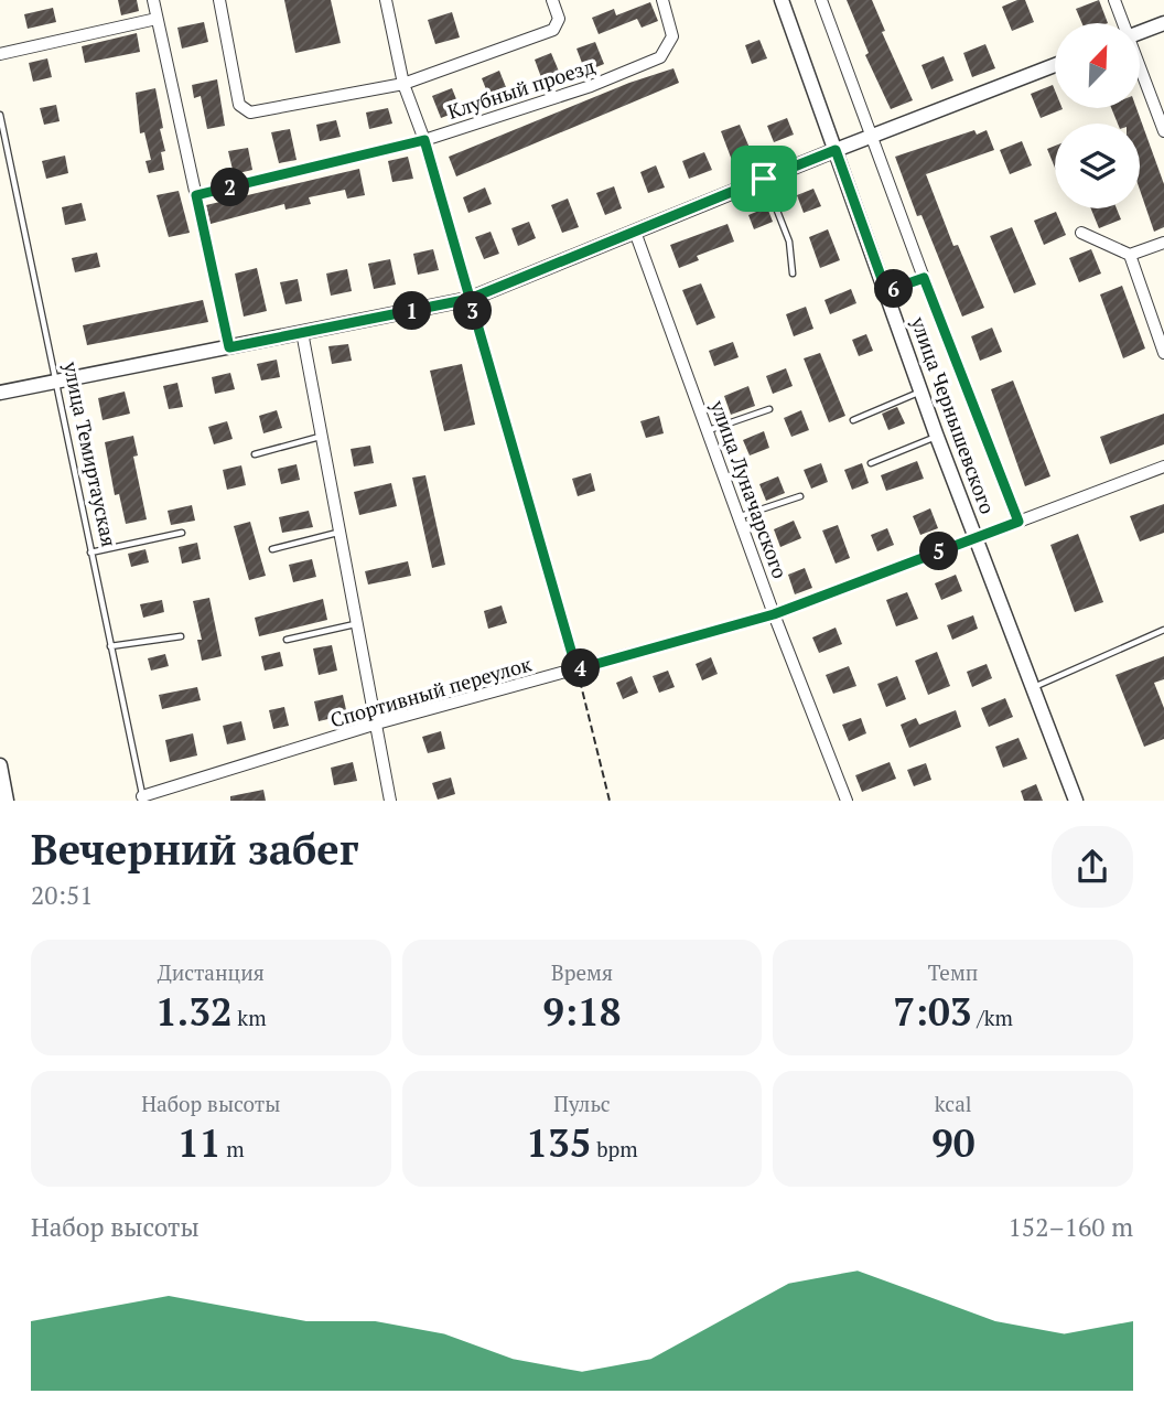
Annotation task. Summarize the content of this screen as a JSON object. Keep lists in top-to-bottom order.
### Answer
{
  "streets": {
    "street": [
      "Клубный проезд",
      "улица Чернышевского",
      "улица Луначарского",
      "Спортивный переулок"
    ],
    "lane": ["улица Темиртауская"]
  },
  "crossings": [
    ["улица Чернышевского", "Спортивный переулок"],
    ["улица Темиртауская", "Спортивный переулок"],
    ["улица Луначарского", "Спортивный переулок"]
  ],
  "north": "top right",
  "page": {
    "pins": [
      "2",
      "6",
      "1",
      "3",
      "5",
      "4"
    ],
    "heading": ["Вечерний забег", "20:51"],
    "stats": [
      ["Дистанция", "1.32 km"],
      ["Время", "9:18"],
      ["Темп", "7:03 /km"],
      ["Набор высоты", "11 m"],
      ["Пульс", "135 bpm"],
      ["kcal", "90"]
    ],
    "chart": ["Набор высоты", "152–160 m"]
  }
}
